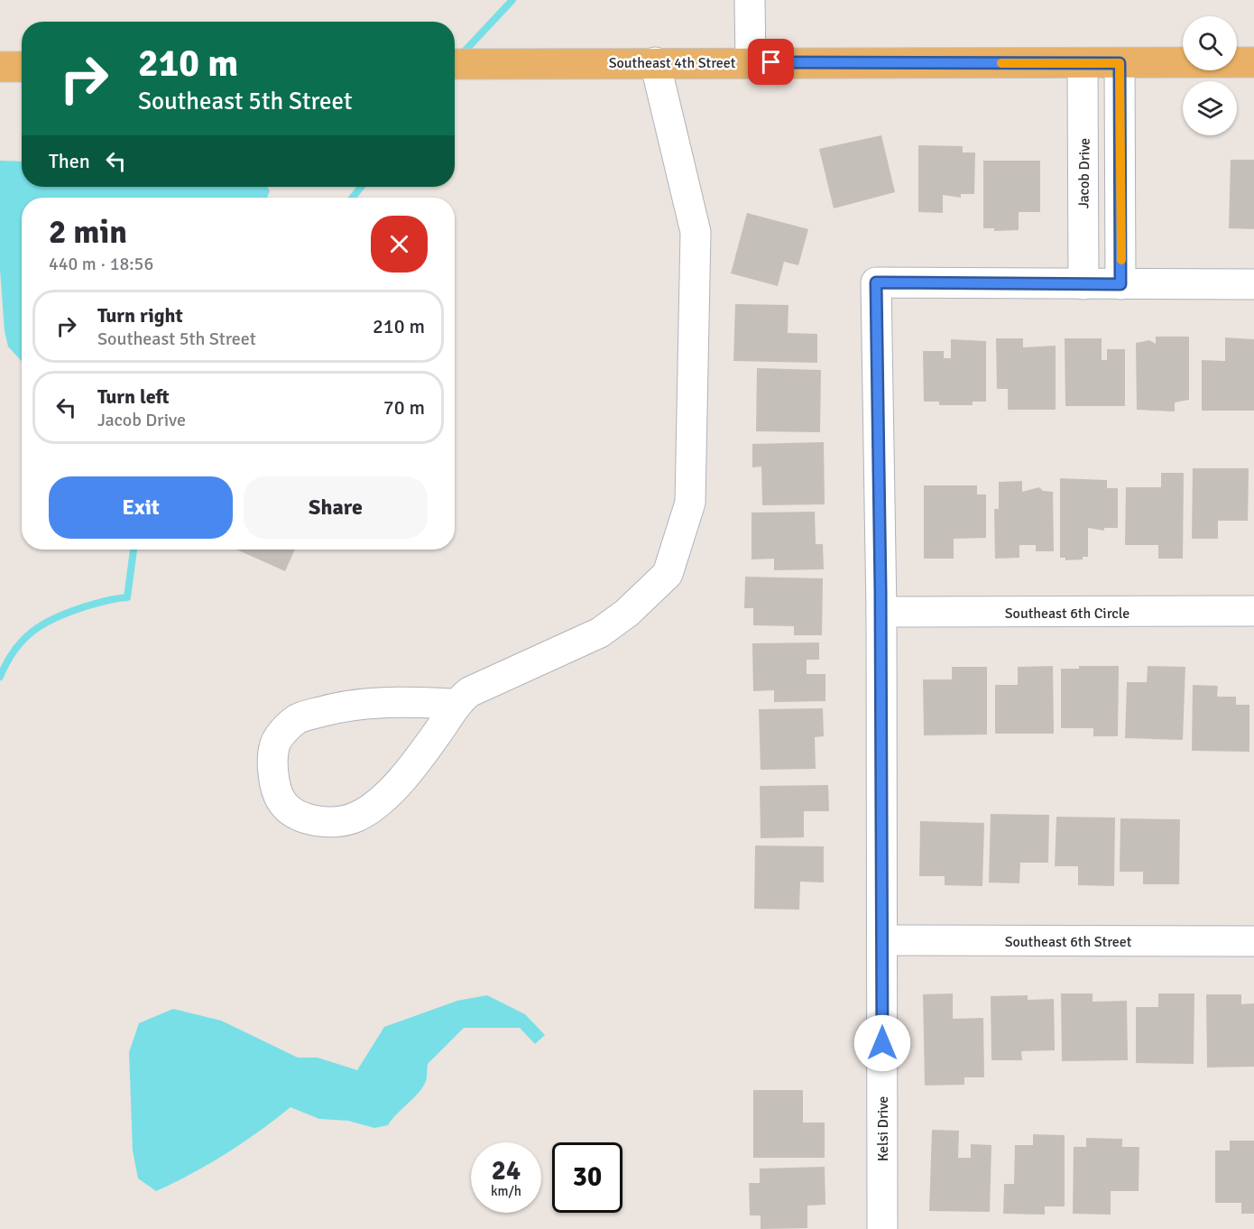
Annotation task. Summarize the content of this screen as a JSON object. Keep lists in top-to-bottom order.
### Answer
{
  "streets": {
    "main road": ["Southeast 4th Street"],
    "street": [
      "Jacob Drive",
      "Southeast 6th Circle",
      "Southeast 6th Street",
      "Kelsi Drive"
    ]
  },
  "crossings": [
    ["Southeast 4th Street", "Jacob Drive"],
    ["Jacob Drive", "Kelsi Drive"],
    ["Southeast 6th Circle", "Kelsi Drive"],
    ["Southeast 6th Street", "Kelsi Drive"]
  ],
  "page": {
    "turn": ["210 m", "Southeast 5th Street"],
    "then": "Then",
    "heading": ["2 min", "440 m · 18:56"],
    "list": [
      {
        "name": "Turn right",
        "note": "Southeast 5th Street",
        "value": "210 m"
      },
      {
        "name": "Turn left",
        "note": "Jacob Drive",
        "value": "70 m"
      }
    ],
    "buttons": ["Exit", "Share"],
    "speed": "24 km/h",
    "limit": "30"
  }
}
